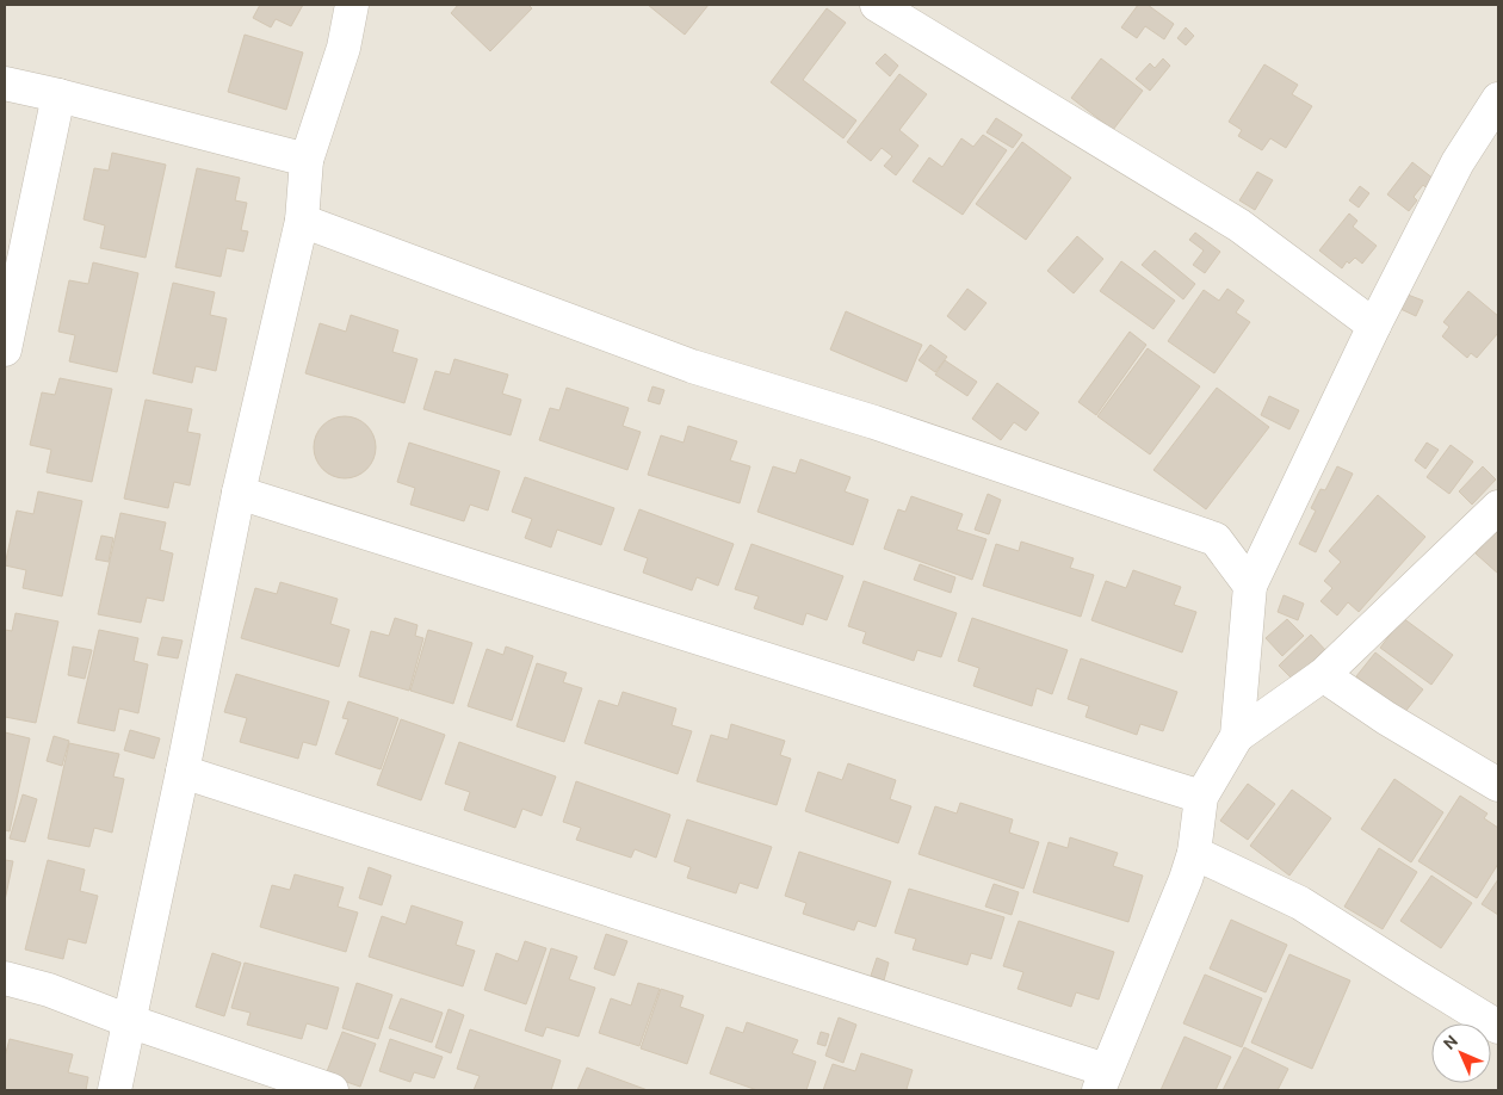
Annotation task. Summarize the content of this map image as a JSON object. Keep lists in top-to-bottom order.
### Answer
{
  "north": "top left"
}
